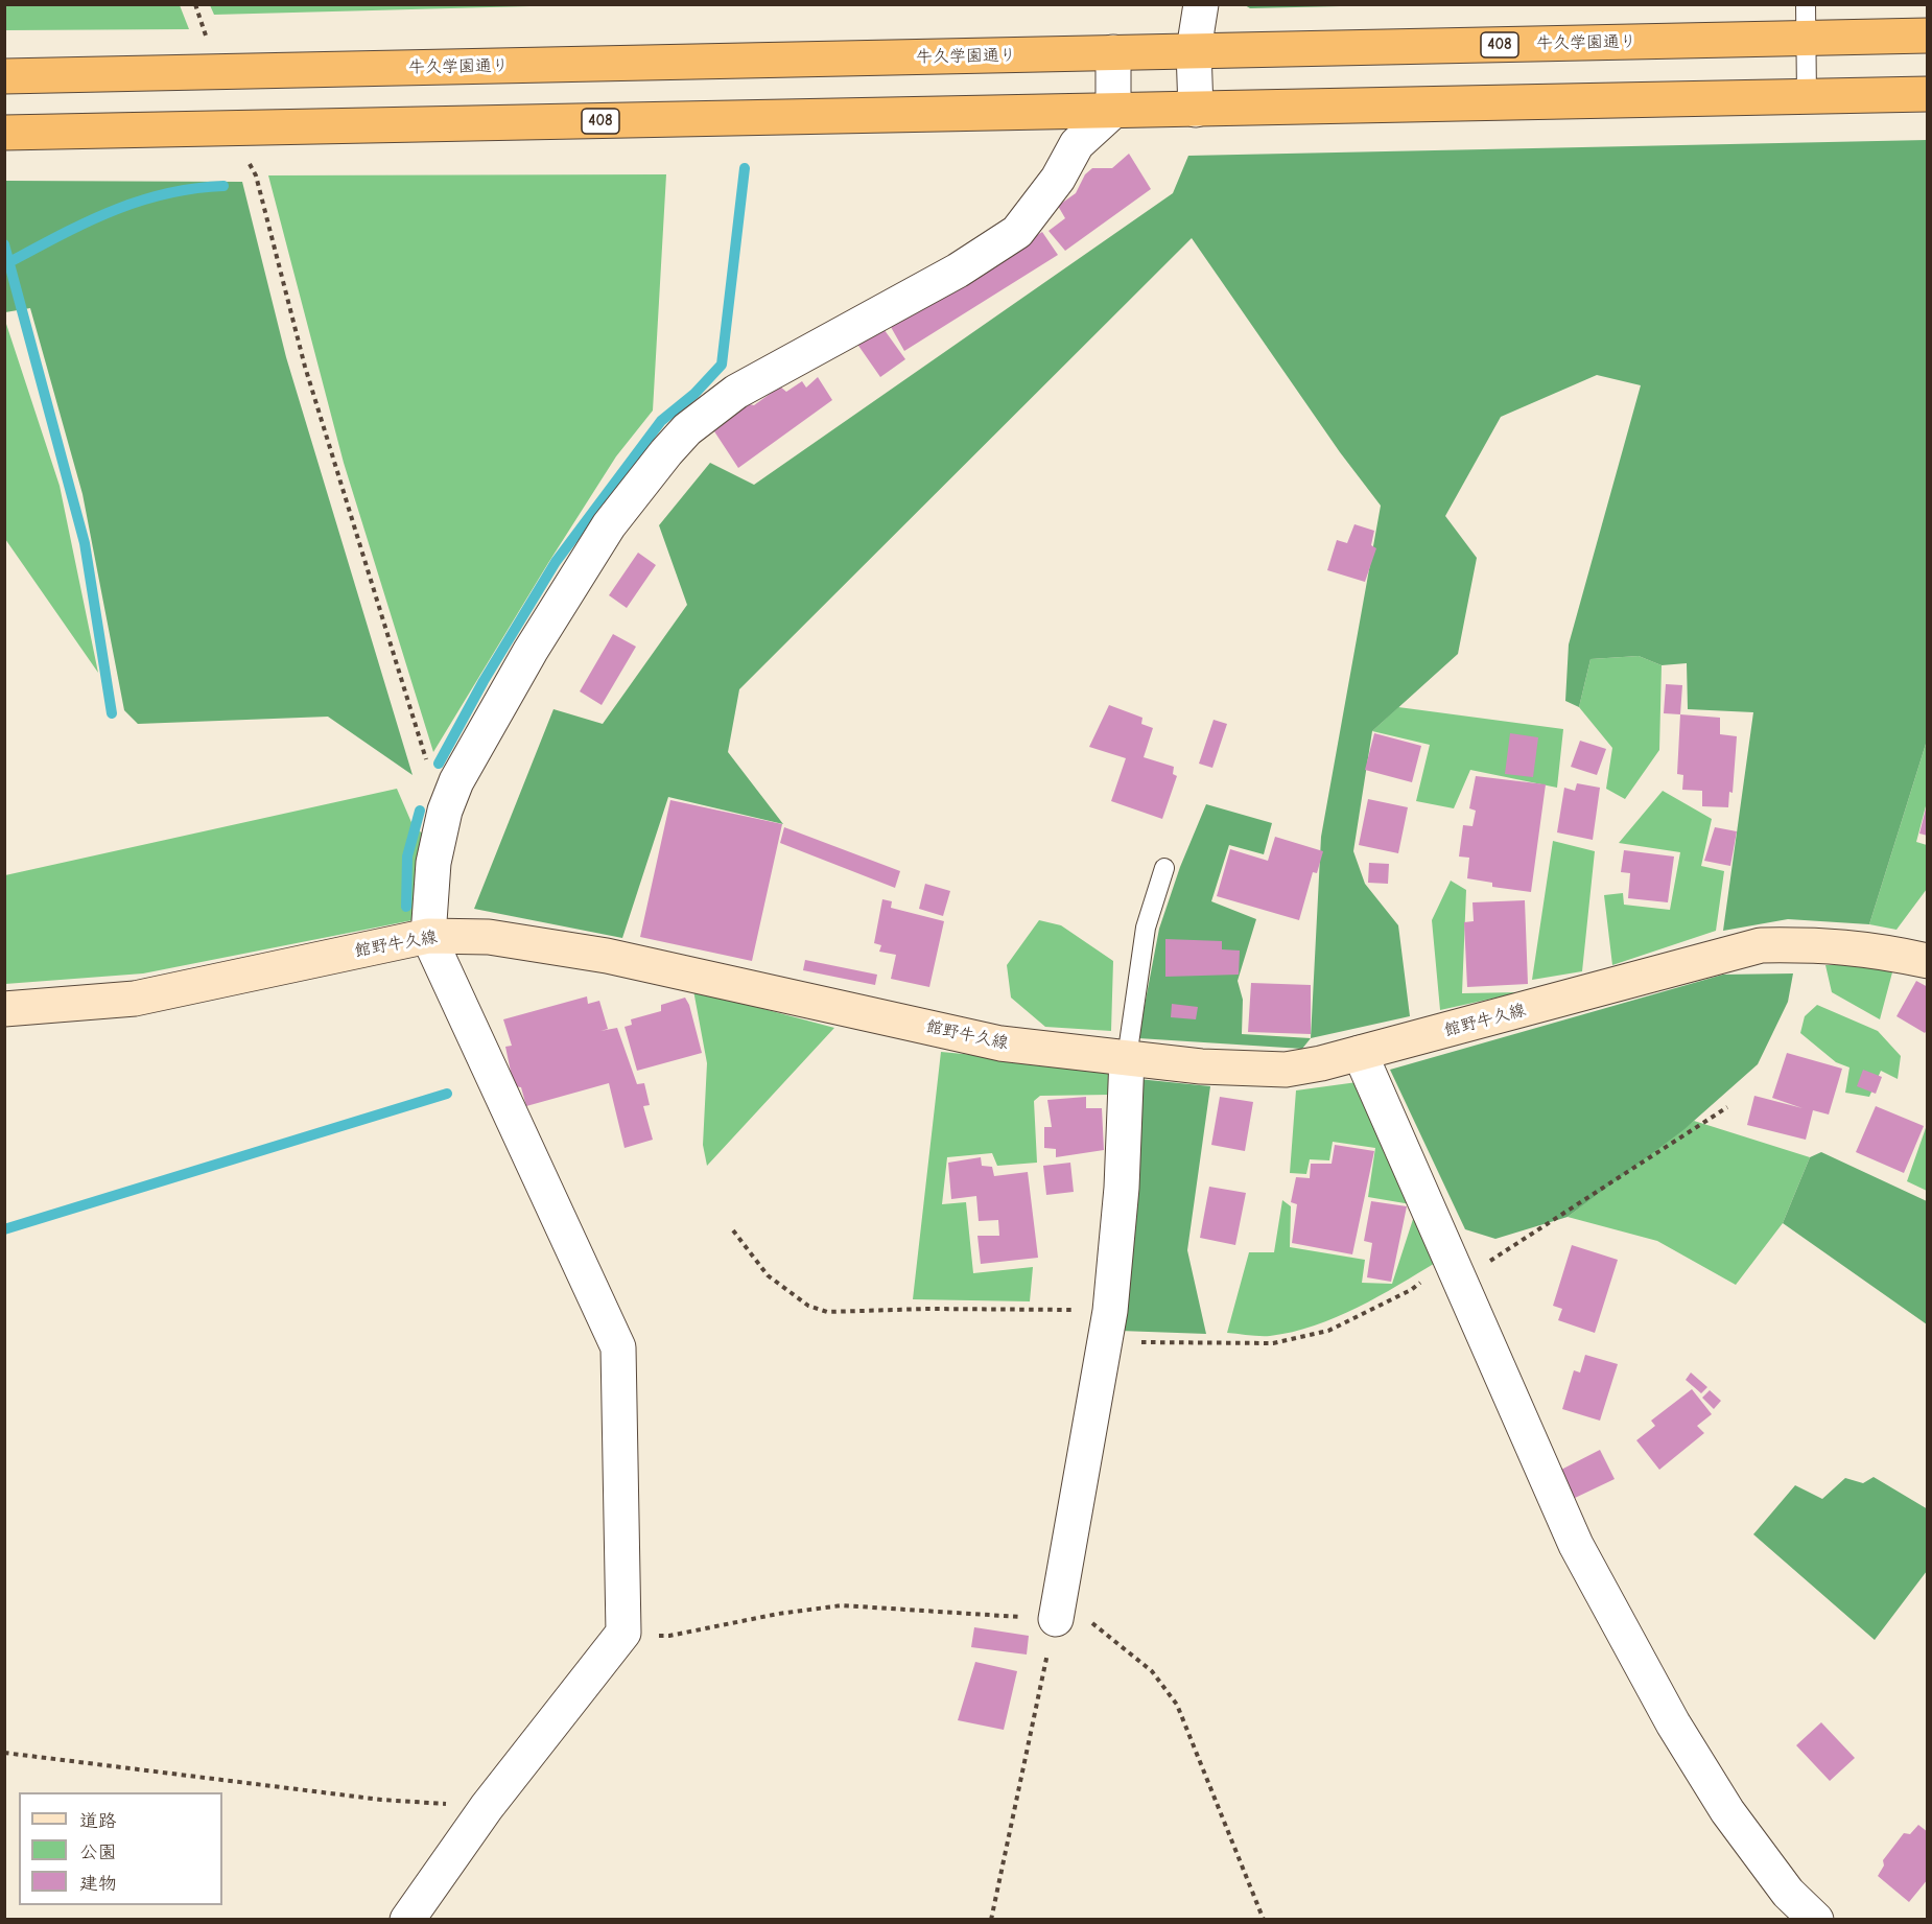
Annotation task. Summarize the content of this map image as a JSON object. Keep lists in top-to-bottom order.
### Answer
{
  "streets": {
    "highway": ["牛久学園通り", "408"],
    "main road": ["館野牛久線"]
  },
  "legend": ["道路", "公園", "建物"]
}
